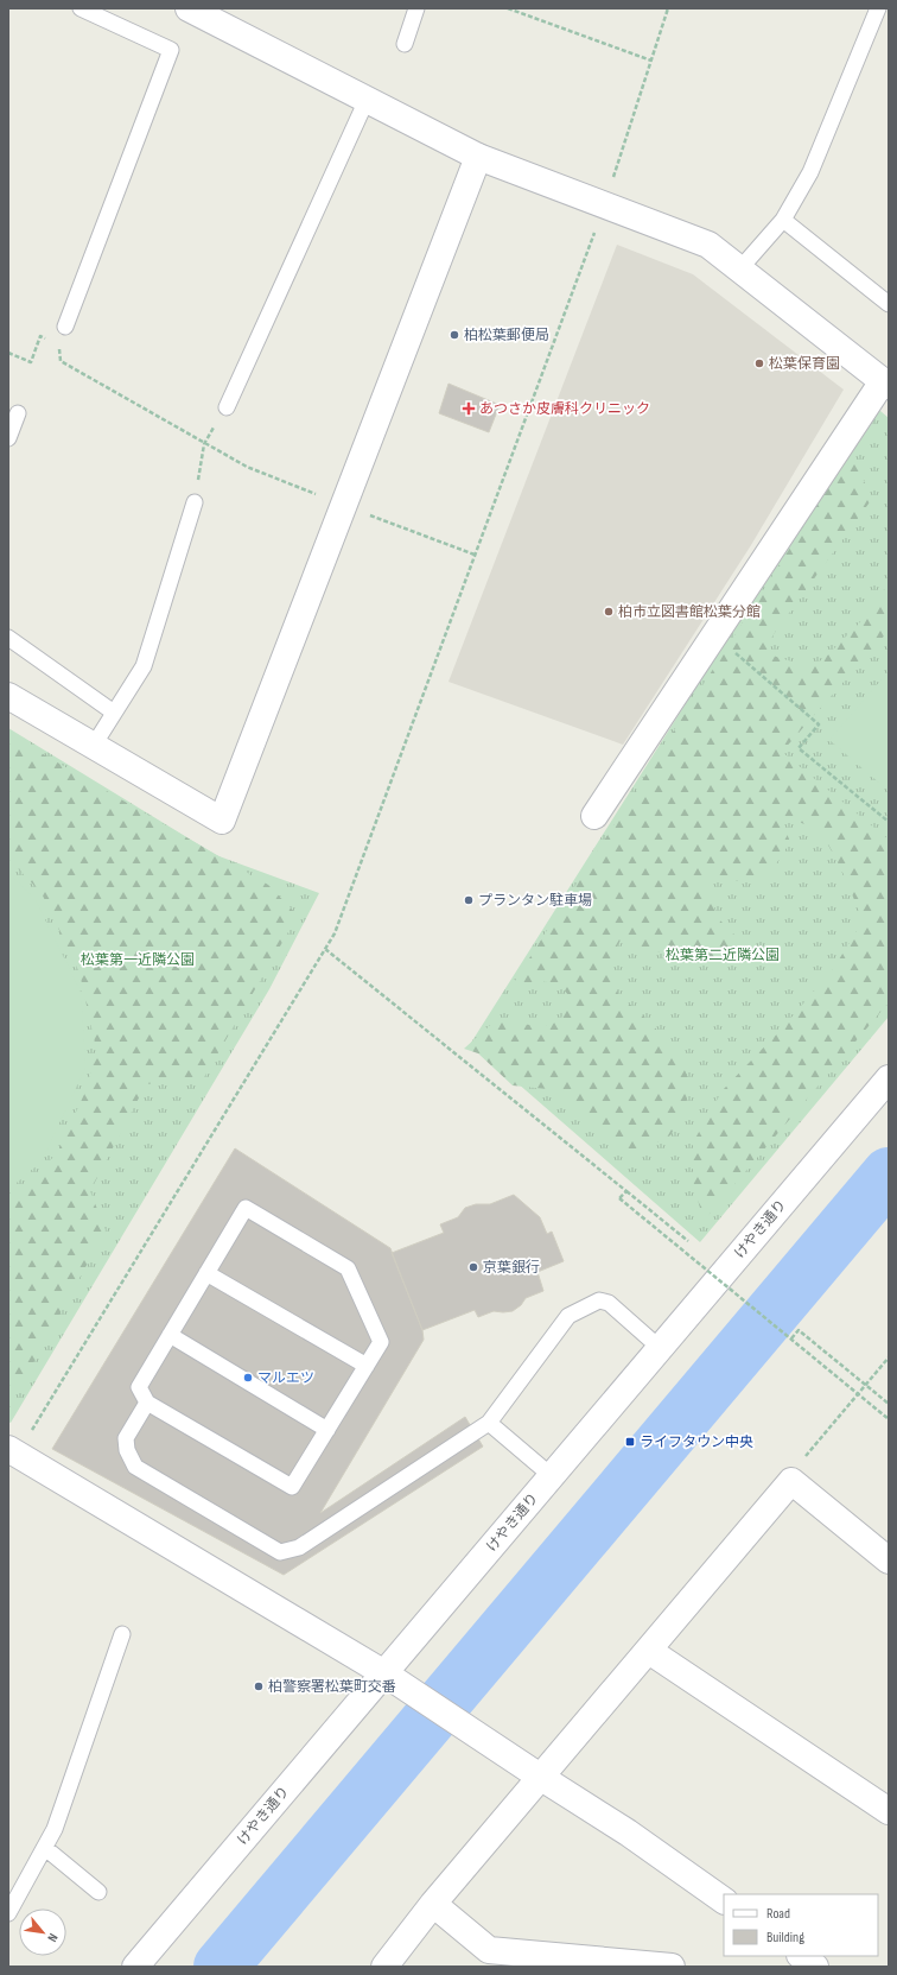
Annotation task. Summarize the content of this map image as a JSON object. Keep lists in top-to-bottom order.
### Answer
{
  "streets": {
    "street": ["けやき通り"]
  },
  "parks": ["松葉第二近隣公園", "松葉第一近隣公園"],
  "places": {
    "other": [
      "柏松葉郵便局",
      "松葉保育園",
      "柏市立図書館松葉分館",
      "プランタン駐車場",
      "京葉銀行",
      "マルエツ",
      "柏警察署松葉町交番"
    ],
    "health": ["あつさか皮膚科クリニック"],
    "transit": ["ライフタウン中央"]
  },
  "legend": ["Road", "Building"],
  "north": "bottom right"
}
